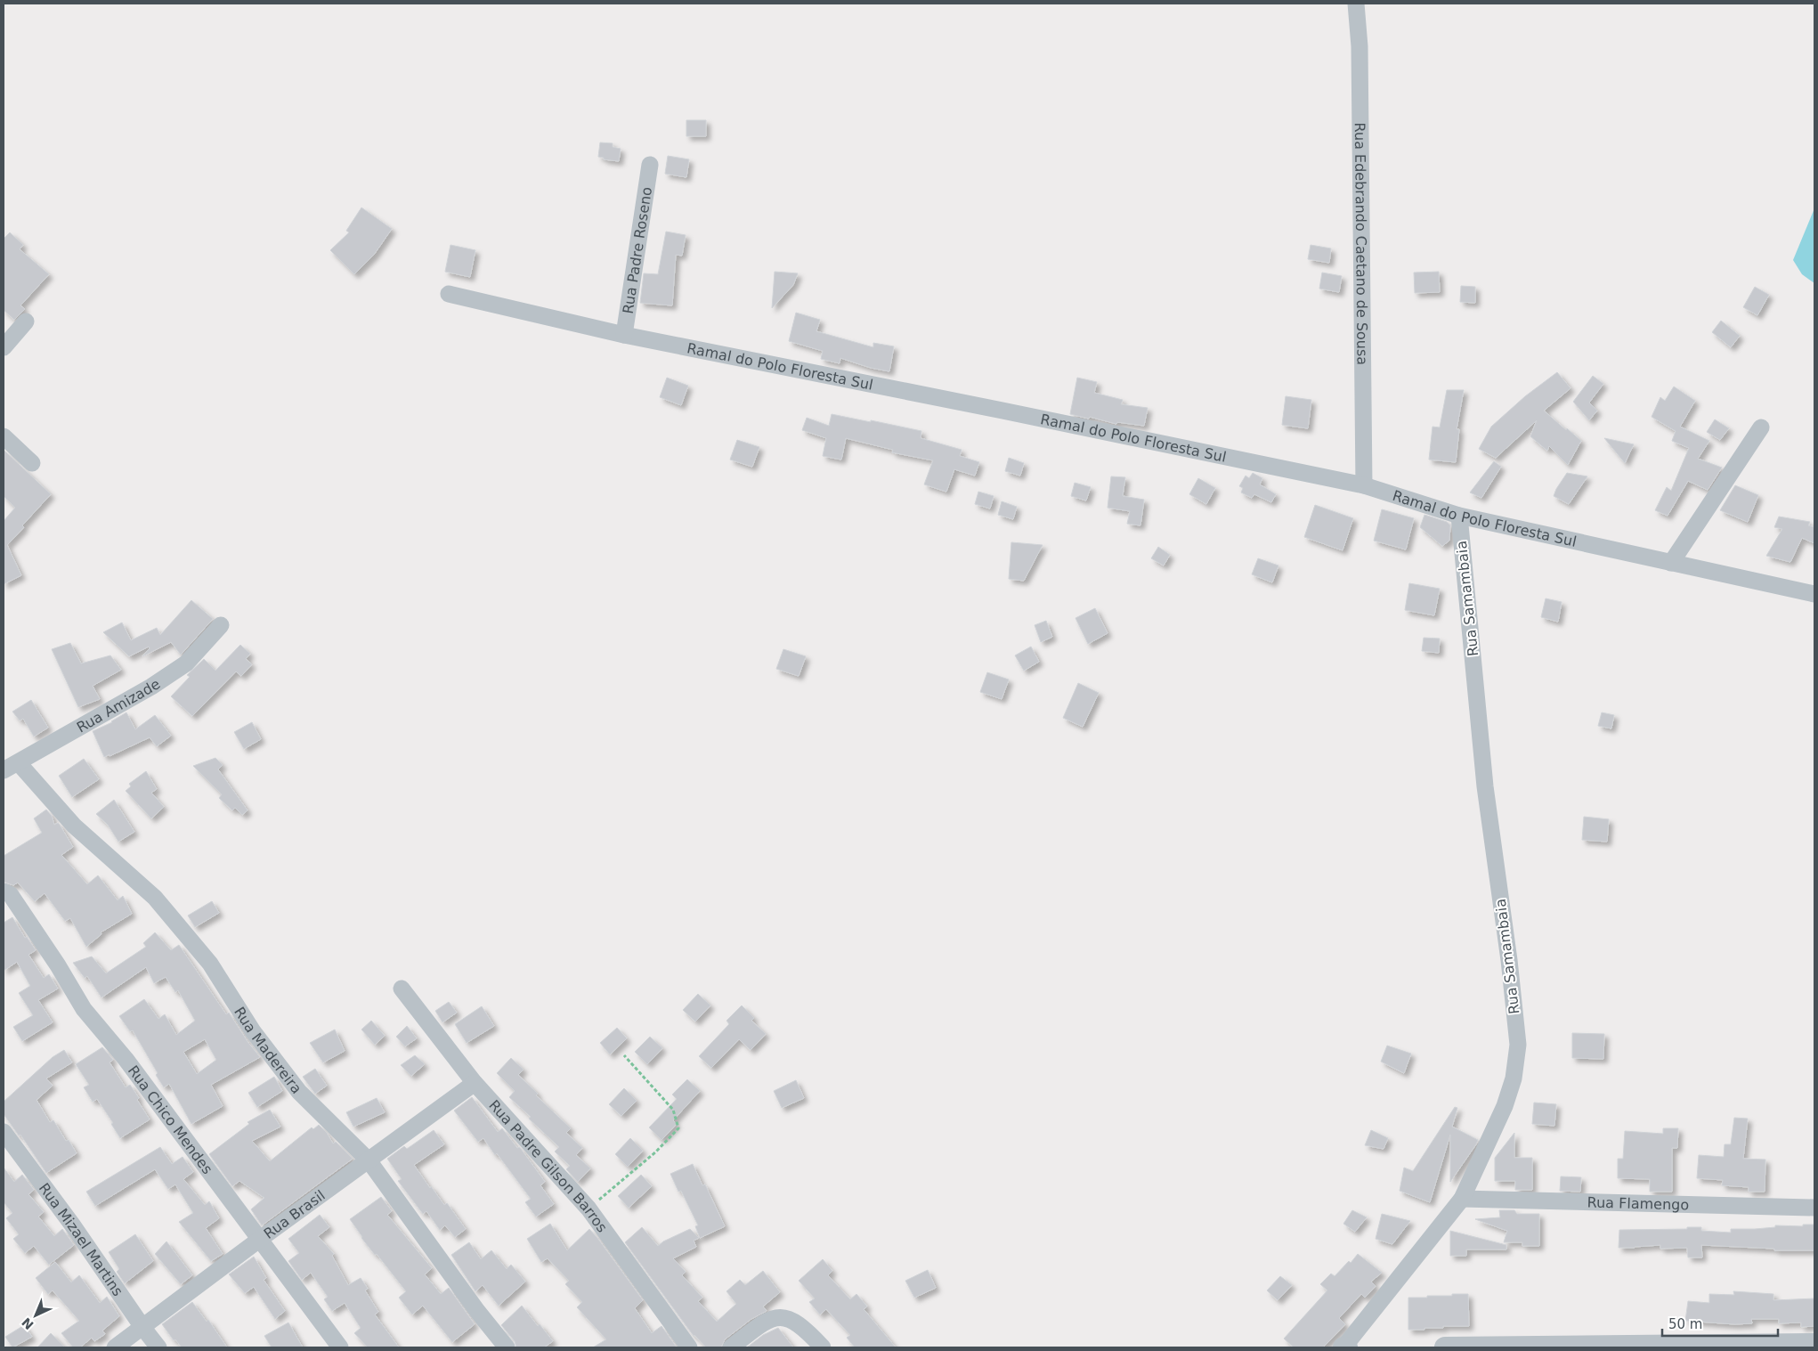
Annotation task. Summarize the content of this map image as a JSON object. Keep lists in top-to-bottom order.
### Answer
{
  "streets": {
    "street": [
      "Rua Edebrando Caetano de Sousa",
      "Rua Padre Roseno",
      "Ramal do Polo Floresta Sul",
      "Rua Samambaia",
      "Rua Amizade",
      "Rua Madereira",
      "Rua Chico Mendes",
      "Rua Padre Gilson Barros",
      "Rua Flamengo",
      "Rua Brasil",
      "Rua Mizael Martins"
    ]
  },
  "crossings": [
    ["Rua Edebrando Caetano de Sousa", "Ramal do Polo Floresta Sul"],
    ["Rua Padre Roseno", "Ramal do Polo Floresta Sul"],
    ["Ramal do Polo Floresta Sul", "Rua Samambaia"],
    ["Rua Samambaia", "Rua Flamengo"],
    ["Rua Amizade", "Rua Madereira"],
    ["Rua Madereira", "Rua Brasil"],
    ["Rua Chico Mendes", "Rua Brasil"],
    ["Rua Padre Gilson Barros", "Rua Brasil"],
    ["Rua Brasil", "Rua Mizael Martins"]
  ],
  "scale_bar": "50 m",
  "north": "bottom left"
}
